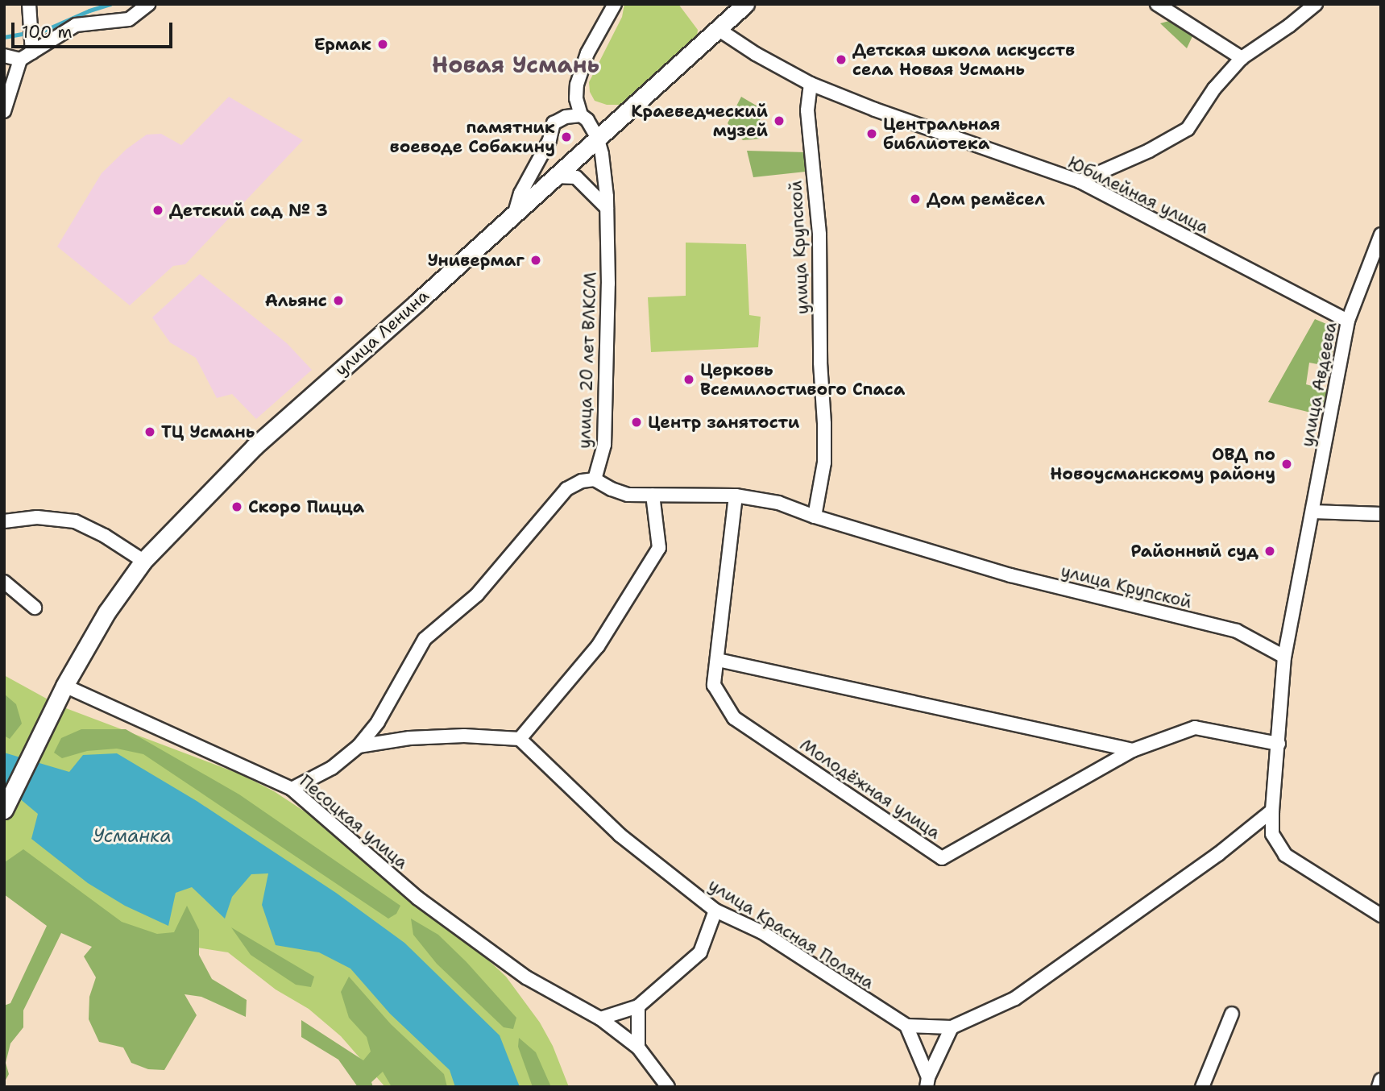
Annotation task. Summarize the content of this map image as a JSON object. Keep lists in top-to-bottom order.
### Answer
{
  "streets": {
    "main road": ["улица Ленина"],
    "street": [
      "Юбилейная улица",
      "улица Крупской",
      "улица 20 лет ВЛКСМ",
      "улица Авдеева",
      "Молодёжная улица",
      "Песоцкая улица",
      "улица Красная Поляна"
    ]
  },
  "crossings": [
    ["Юбилейная улица", "улица Крупской"],
    ["Юбилейная улица", "улица Авдеева"],
    ["улица Крупской", "улица 20 лет ВЛКСМ"],
    ["улица Крупской", "Молодёжная улица"],
    ["улица Ленина", "улица 20 лет ВЛКСМ"],
    ["улица Ленина", "Песоцкая улица"]
  ],
  "districts": ["Новая Усмань"],
  "water": ["Усманка"],
  "places": [
    "Ермак",
    "Детская школа искусств села Новая Усмань",
    "Краеведческий музей",
    "Центральная библиотека",
    "памятник воеводе Собакину",
    "Дом ремёсел",
    "Детский сад № 3",
    "Универмаг",
    "Альянс",
    "Церковь Всемилостивого Спаса",
    "Центр занятости",
    "ТЦ Усмань",
    "ОВД по Новоусманскому району",
    "Скоро Пицца",
    "Районный суд"
  ],
  "scale_bar": "100 m"
}
